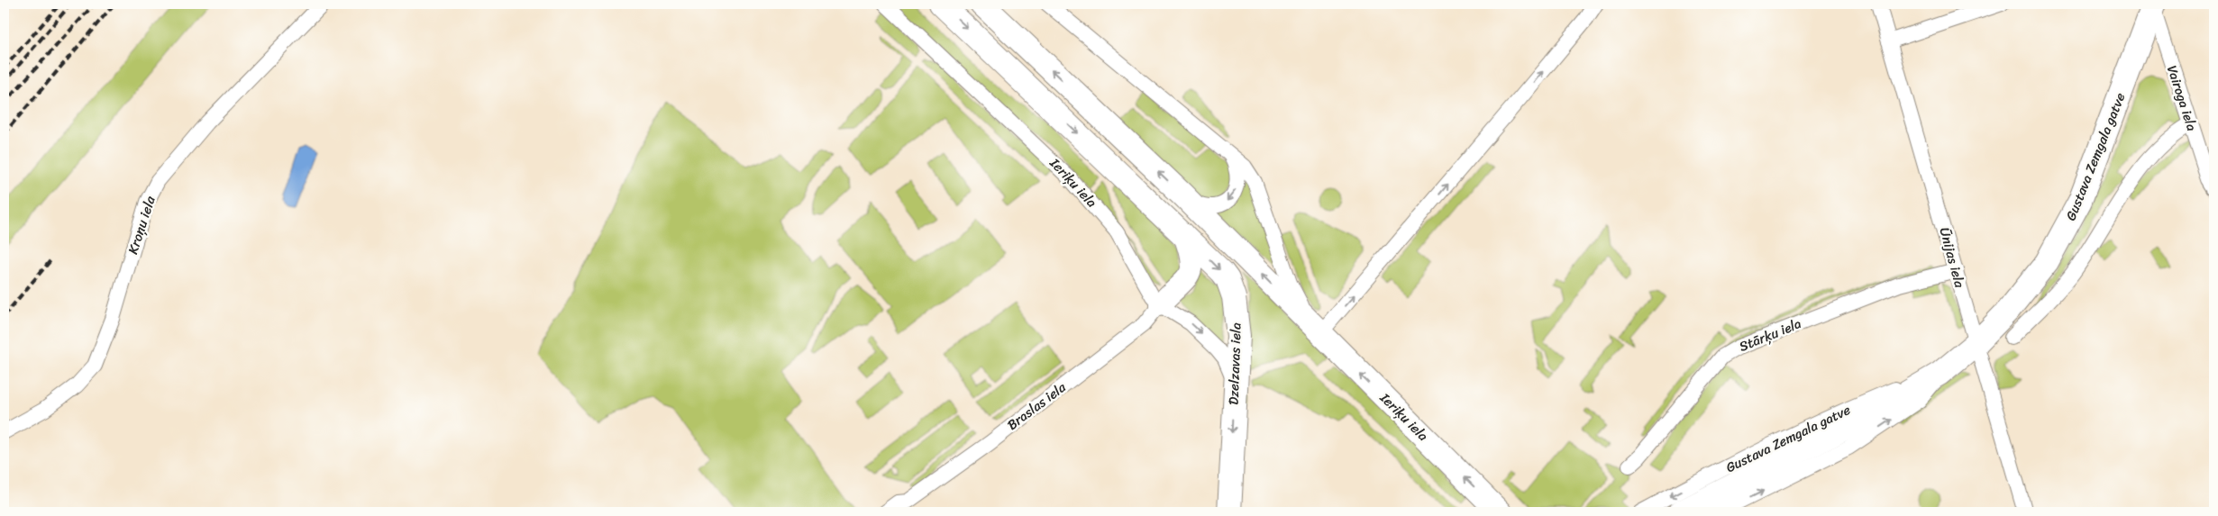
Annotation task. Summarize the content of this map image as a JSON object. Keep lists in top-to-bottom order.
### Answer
{
  "streets": {
    "main road": ["Gustava Zemgala gatve", "Ieriķu iela", "Dzelzavas iela"],
    "street": [
      "Vairoga iela",
      "Kroņu iela",
      "Ūnijas iela",
      "Stārķu iela",
      "Braslas iela"
    ]
  },
  "crossings": [
    ["Vairoga iela", "Gustava Zemgala gatve"],
    ["Gustava Zemgala gatve", "Ūnijas iela"],
    ["Ieriķu iela", "Dzelzavas iela"],
    ["Ieriķu iela", "Braslas iela"],
    ["Ūnijas iela", "Stārķu iela"]
  ],
  "one_way": ["Dzelzavas iela"]
}
